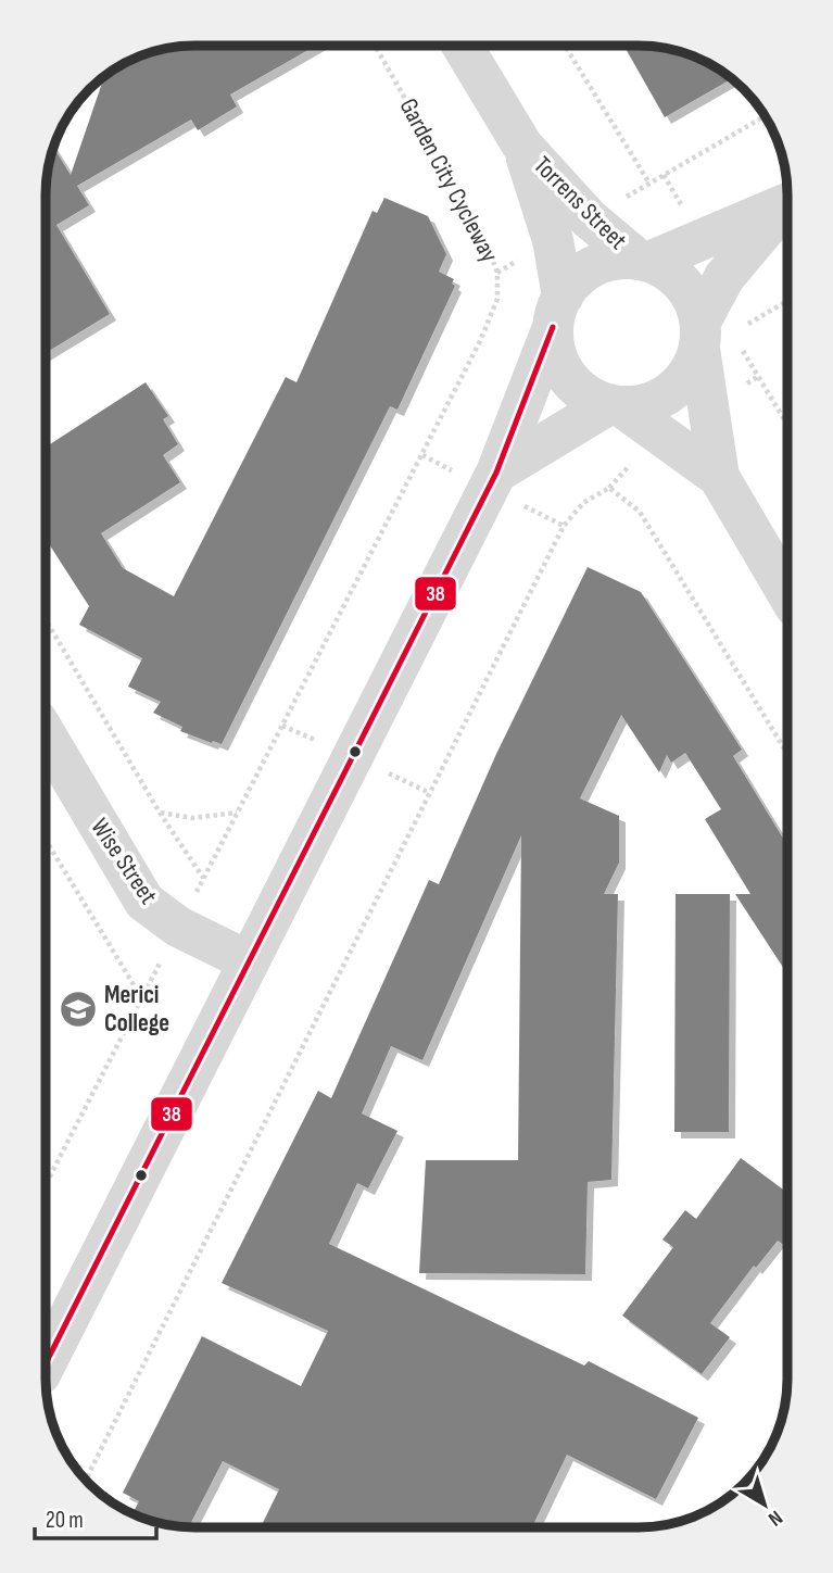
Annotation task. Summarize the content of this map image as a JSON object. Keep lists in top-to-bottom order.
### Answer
{
  "streets": {
    "street": ["Torrens Street", "Wise Street"],
    "path": ["Garden City Cycleway"]
  },
  "crossings": [
    ["Garden City Cycleway", "Wise Street"]
  ],
  "places": {
    "school or university": ["Merici College"]
  },
  "lines": ["transit line 38"],
  "scale_bar": "20 m",
  "north": "bottom right"
}
